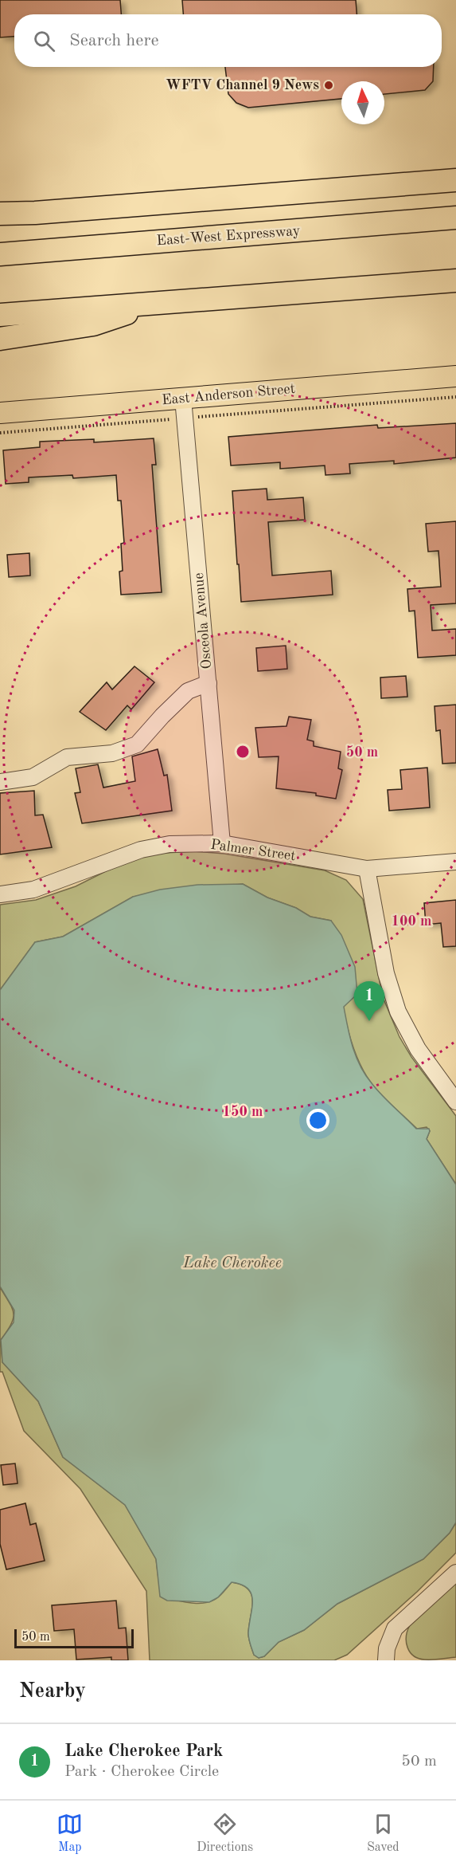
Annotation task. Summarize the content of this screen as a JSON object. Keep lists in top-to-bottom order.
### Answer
{
  "streets": {
    "highway": ["East-West Expressway"],
    "main road": ["East Anderson Street"],
    "street": ["Osceola Avenue", "Palmer Street"]
  },
  "crossings": [
    ["East Anderson Street", "Osceola Avenue"],
    ["Osceola Avenue", "Palmer Street"]
  ],
  "water": ["Lake Cherokee"],
  "places": ["WFTV Channel 9 News"],
  "scale_bar": "50 m",
  "north": "top",
  "page": {
    "search": "Search here",
    "pins": "1",
    "scale": "50 m",
    "heading": "Nearby",
    "list": [
      {
        "mark": "1",
        "name": "Lake Cherokee Park",
        "note": "Park · Cherokee Circle",
        "value": "50 m"
      }
    ],
    "nav": ["Map", "Directions", "Saved"]
  },
  "rings": ["50 m", "100 m", "150 m"]
}
